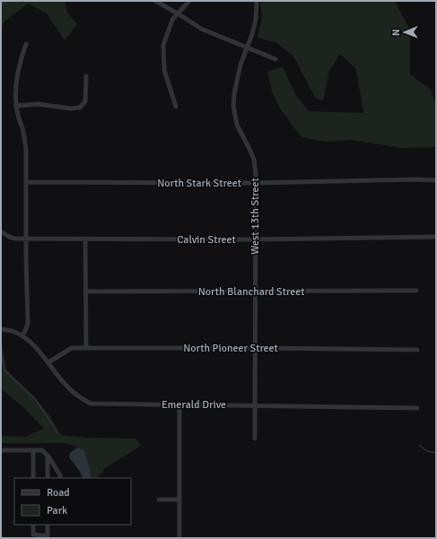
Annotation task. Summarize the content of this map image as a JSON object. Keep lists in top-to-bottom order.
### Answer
{
  "streets": {
    "street": [
      "North Stark Street",
      "West 13th Street",
      "Calvin Street",
      "North Blanchard Street",
      "North Pioneer Street",
      "Emerald Drive"
    ]
  },
  "crossings": [
    ["North Stark Street", "West 13th Street"],
    ["West 13th Street", "Calvin Street"],
    ["West 13th Street", "North Blanchard Street"],
    ["West 13th Street", "North Pioneer Street"],
    ["West 13th Street", "Emerald Drive"],
    ["North Pioneer Street", "Emerald Drive"]
  ],
  "legend": ["Road", "Park"],
  "north": "left"
}
